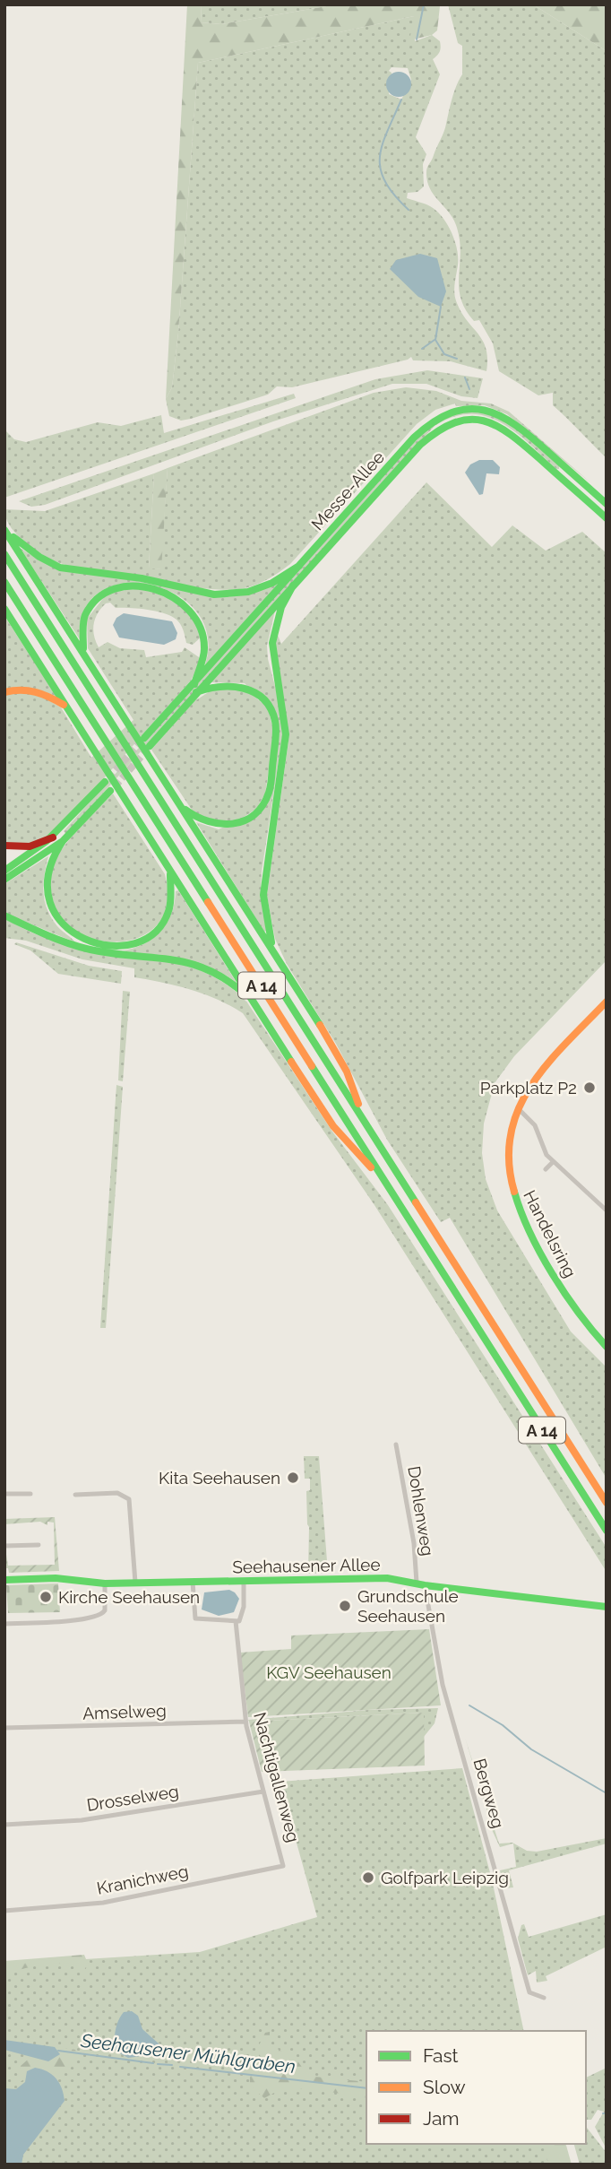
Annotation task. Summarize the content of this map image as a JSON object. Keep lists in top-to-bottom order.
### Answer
{
  "streets": {
    "main road": [
      "Messe-Allee",
      "A 14",
      "Handelsring",
      "Seehausener Allee"
    ],
    "street": [
      "Dohlenweg",
      "Amselweg",
      "Nachtigallenweg",
      "Bergweg",
      "Drosselweg",
      "Kranichweg"
    ]
  },
  "crossings": [
    ["Dohlenweg", "Seehausener Allee"],
    ["Seehausener Allee", "Nachtigallenweg"],
    ["Seehausener Allee", "Bergweg"],
    ["Amselweg", "Nachtigallenweg"],
    ["Nachtigallenweg", "Drosselweg"],
    ["Nachtigallenweg", "Kranichweg"]
  ],
  "water": ["Seehausener Mühlgraben"],
  "parks": ["KGV Seehausen"],
  "places": [
    "Parkplatz P2",
    "Kita Seehausen",
    "Kirche Seehausen",
    "Grundschule Seehausen",
    "Golfpark Leipzig"
  ],
  "legend": ["Fast", "Slow", "Jam"]
}
